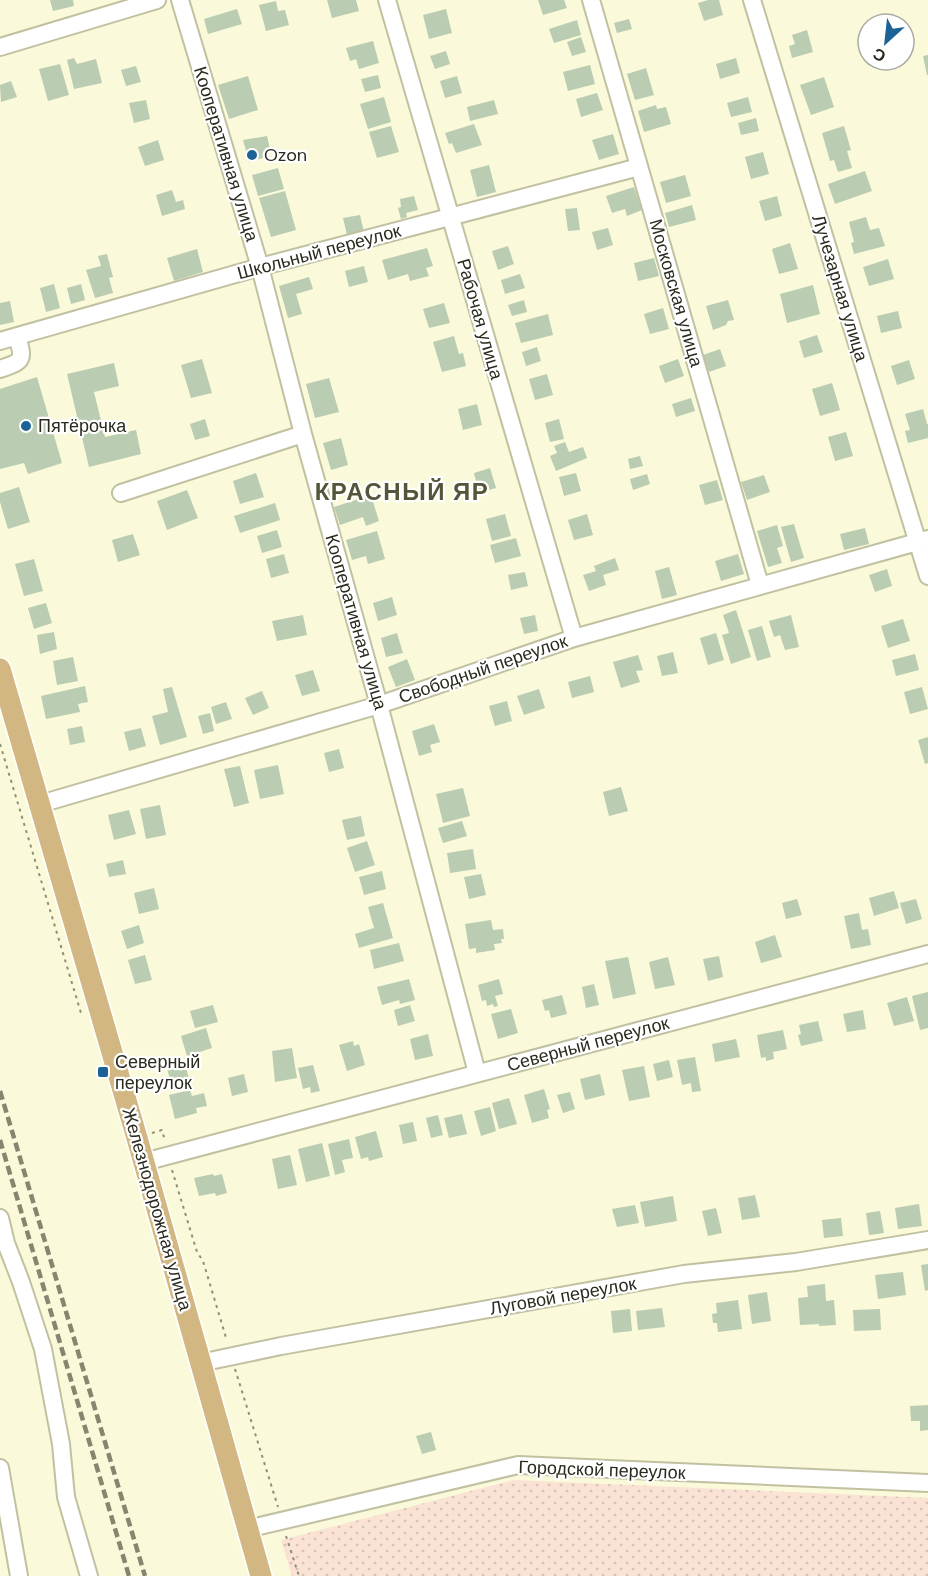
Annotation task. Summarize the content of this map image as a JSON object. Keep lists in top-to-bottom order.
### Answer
{
  "streets": {
    "main road": ["Железнодорожная улица"],
    "street": [
      "Кооперативная улица",
      "Школьный переулок",
      "Лучезарная улица",
      "Московская улица",
      "Рабочая улица",
      "Свободный переулок",
      "Северный переулок",
      "Луговой переулок",
      "Городской переулок"
    ]
  },
  "crossings": [
    ["Кооперативная улица", "Школьный переулок"],
    ["Кооперативная улица", "Свободный переулок"],
    ["Кооперативная улица", "Северный переулок"],
    ["Школьный переулок", "Московская улица"],
    ["Школьный переулок", "Рабочая улица"],
    ["Лучезарная улица", "Свободный переулок"],
    ["Московская улица", "Свободный переулок"],
    ["Рабочая улица", "Свободный переулок"],
    ["Свободный переулок", "Железнодорожная улица"],
    ["Северный переулок", "Железнодорожная улица"],
    ["Железнодорожная улица", "Луговой переулок"],
    ["Железнодорожная улица", "Городской переулок"]
  ],
  "districts": ["КРАСНЫЙ ЯР"],
  "places": {
    "other": ["Ozon", "Пятёрочка"],
    "transit": ["Северный переулок"]
  },
  "north": "bottom left"
}
